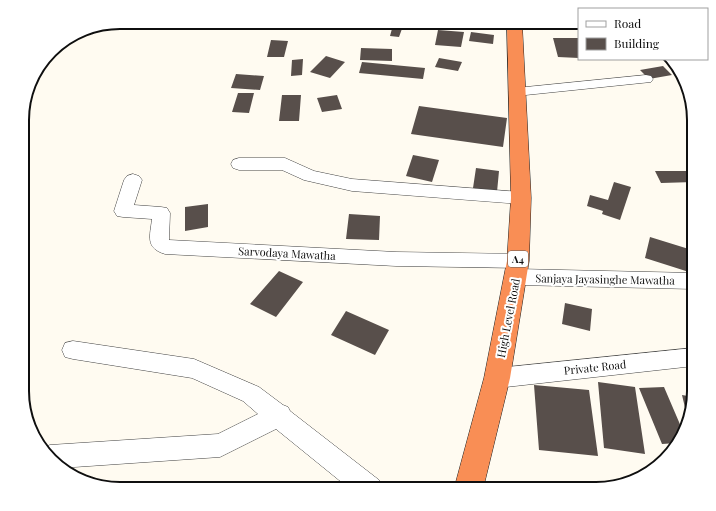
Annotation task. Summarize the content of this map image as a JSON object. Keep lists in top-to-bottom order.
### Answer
{
  "streets": {
    "highway": ["A4", "High Level Road"],
    "street": ["Sarvodaya Mawatha", "Sanjaya Jayasinghe Mawatha", "Private Road"]
  },
  "crossings": [
    ["Sarvodaya Mawatha", "Sanjaya Jayasinghe Mawatha"],
    ["Sarvodaya Mawatha", "High Level Road"],
    ["Sanjaya Jayasinghe Mawatha", "High Level Road"],
    ["High Level Road", "Private Road"]
  ],
  "legend": ["Road", "Building"]
}
